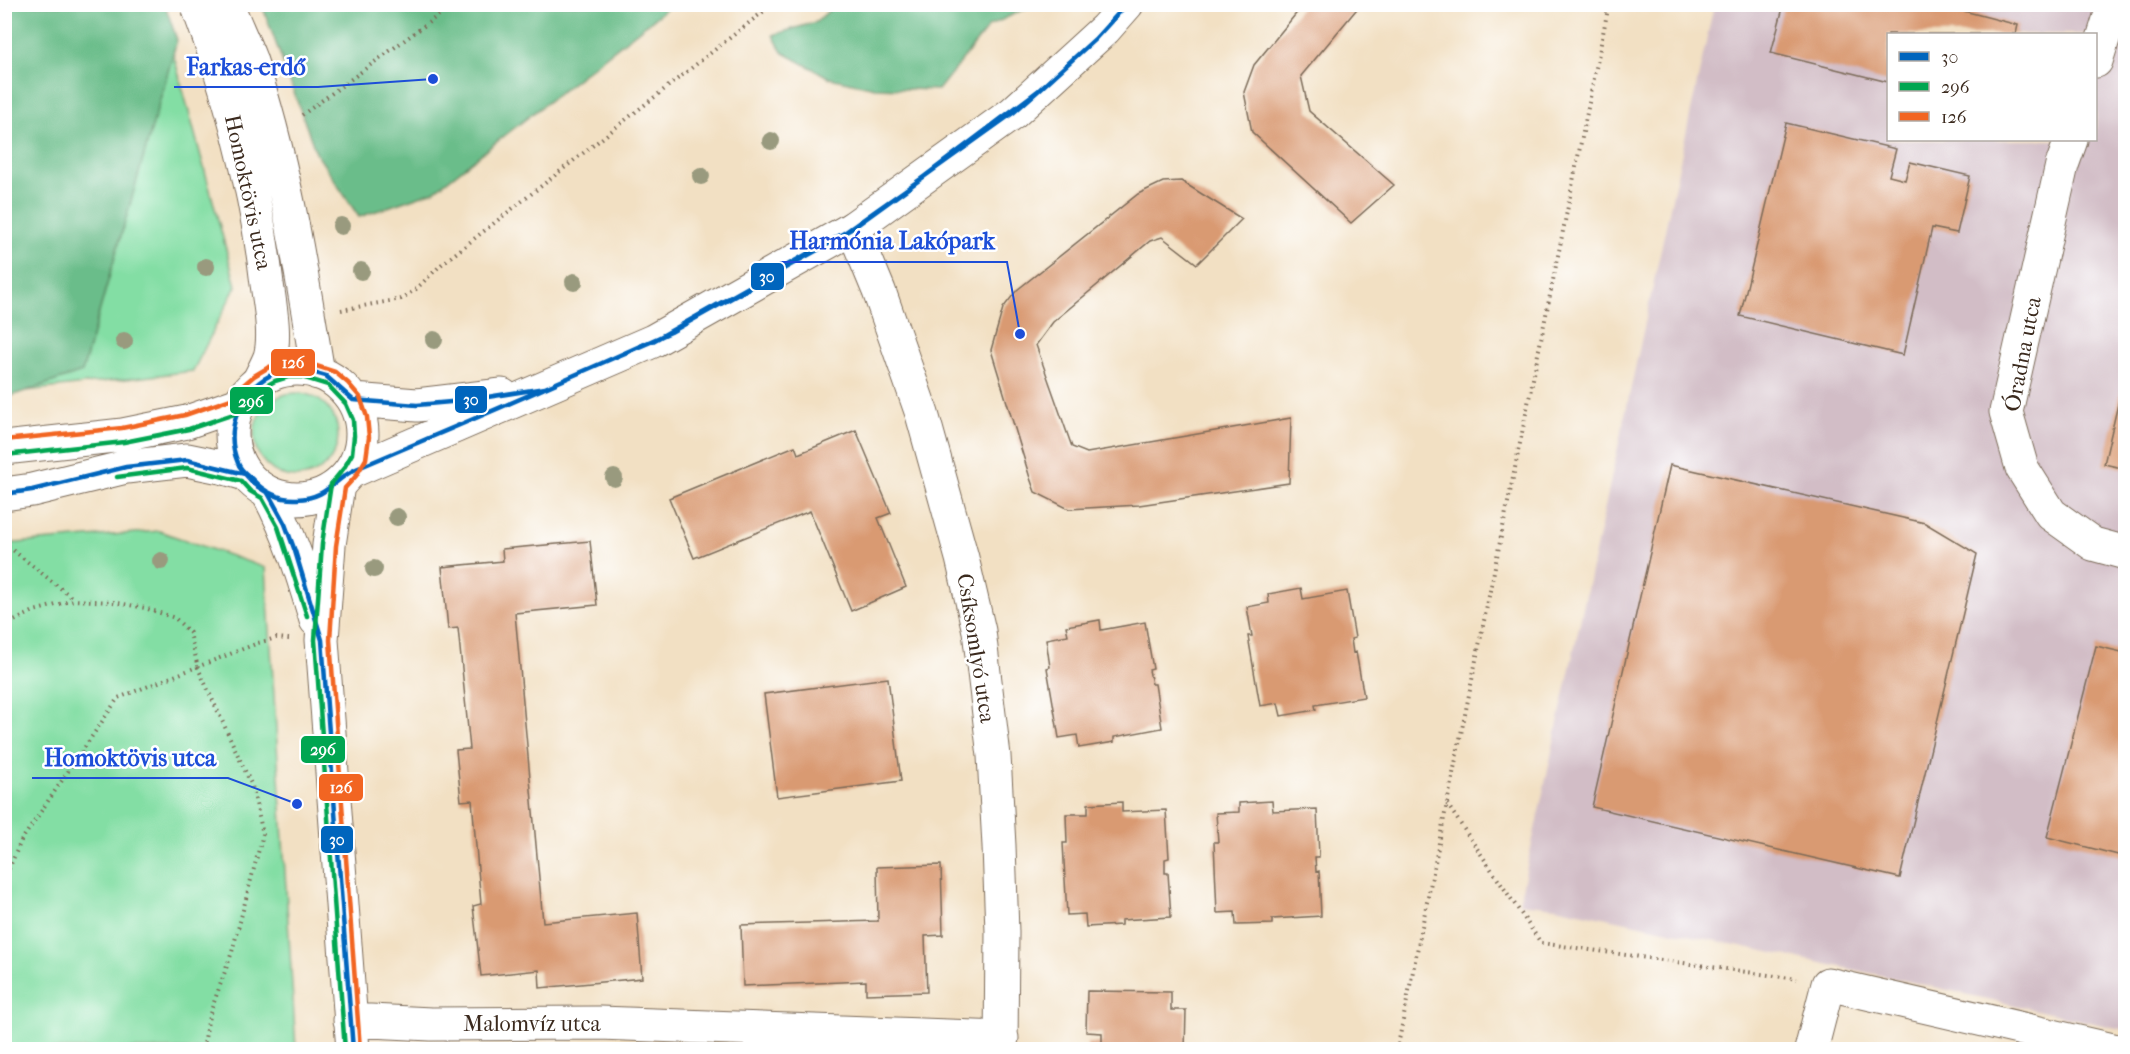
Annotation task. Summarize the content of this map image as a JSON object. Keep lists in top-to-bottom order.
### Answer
{
  "streets": {
    "street": [
      "Homoktövis utca",
      "Óradna utca",
      "Csíksomlyó utca",
      "Malomvíz utca"
    ]
  },
  "crossings": [
    ["Csíksomlyó utca", "Malomvíz utca"]
  ],
  "places": ["Farkas-erdő", "Harmónia Lakópark", "Homoktövis utca"],
  "lines": ["transit line 30", "transit line 126", "transit line 296"],
  "legend": ["30", "296", "126"]
}
